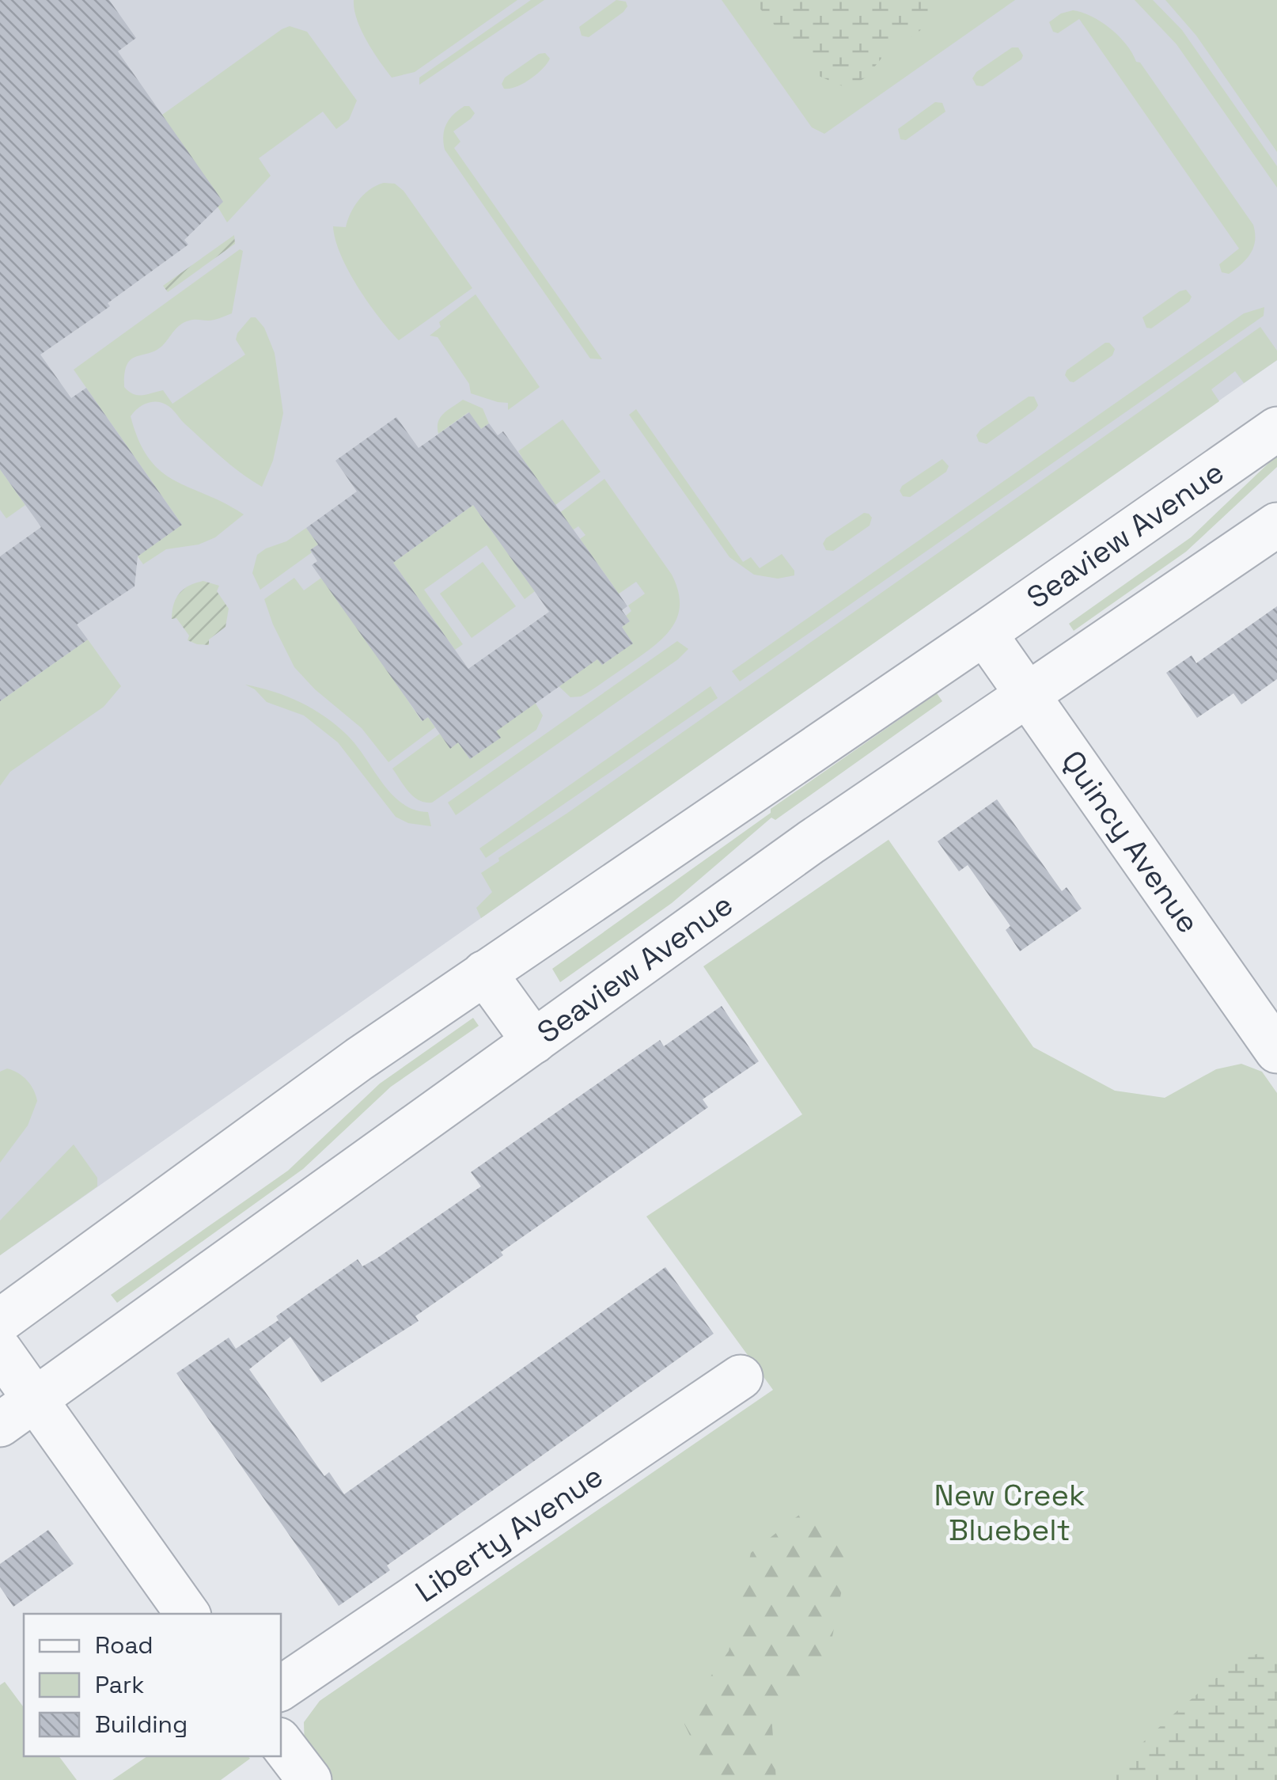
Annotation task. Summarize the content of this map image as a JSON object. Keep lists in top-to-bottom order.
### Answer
{
  "streets": {
    "street": ["Seaview Avenue", "Quincy Avenue", "Liberty Avenue"]
  },
  "crossings": [
    ["Seaview Avenue", "Quincy Avenue"]
  ],
  "parks": ["New Creek Bluebelt"],
  "legend": ["Road", "Park", "Building"]
}
